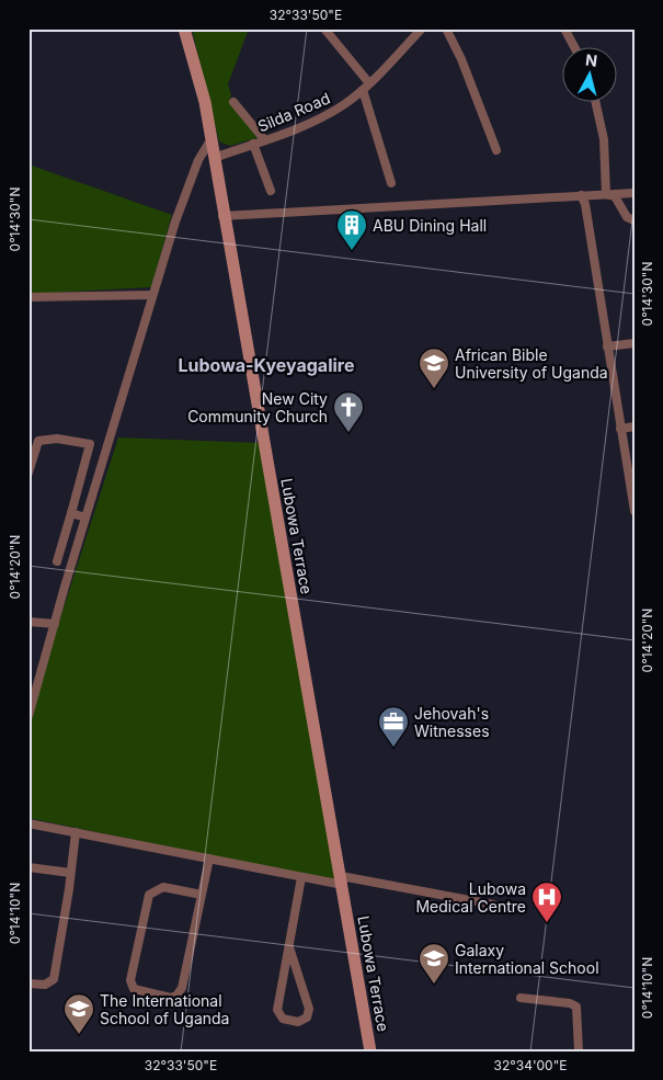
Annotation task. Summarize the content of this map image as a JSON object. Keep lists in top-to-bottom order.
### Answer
{
  "streets": {
    "street": ["Silda Road", "Lubowa Terrace"]
  },
  "crossings": [
    ["Silda Road", "Lubowa Terrace"]
  ],
  "districts": ["Lubowa-Kyeyagalire"],
  "places": {
    "building": ["ABU Dining Hall"],
    "school or university": ["African Bible University of Uganda", "Galaxy International School", "The International School of Uganda"],
    "church": ["New City Community Church"],
    "office": ["Jehovah's Witnesses"],
    "hospital": ["Lubowa Medical Centre"]
  },
  "north": "top",
  "coordinates": [
    "32°33'50\"E",
    "0°14'30\"N",
    "0°14'20\"N",
    "0°14'10\"N",
    "32°34'00\"E"
  ]
}
